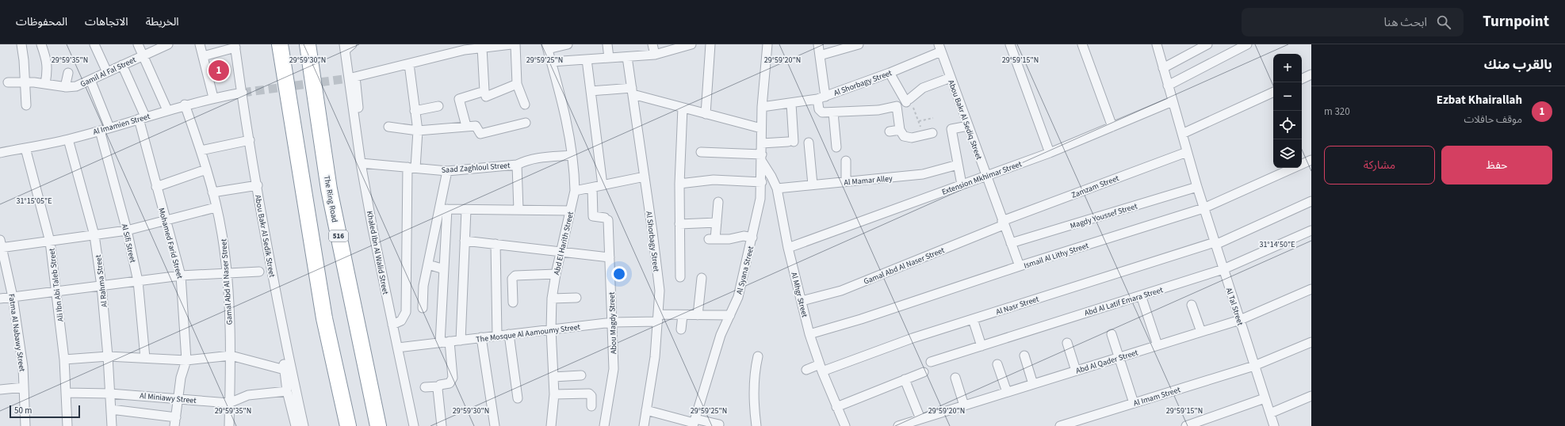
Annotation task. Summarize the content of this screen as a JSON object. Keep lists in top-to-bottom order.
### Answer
{
  "streets": {
    "highway": ["The Ring Road", "516"],
    "street": [
      "Gamil Al Fal Street",
      "Al Shorbagy Street",
      "Abou Bakr Al Sediq Street",
      "Al Imamien Street",
      "Saad Zaghloul Street",
      "Extension Mkhimar Street",
      "Al Mamar Alley",
      "Zamzam Street",
      "Magdy Youssef Street",
      "Abou Bakr Al Sedik Street",
      "Al Sifi Street",
      "Mohamed Farid Street",
      "Abd El Harith Street",
      "Khaled Ibn Al Walid Street",
      "Ismail Al Lithy Street",
      "Gamal Abd Al Naser Street",
      "Al Syana Street",
      "Al Rahma Street",
      "Ali Ibn Abi Taleb Street",
      "Al Mhgr Street",
      "Abd Al Latif Emara Street",
      "Al Nasr Street",
      "Al Tal Street",
      "Abou Magdy Street",
      "Fatma Al Nabawy Street",
      "The Mosque Al Aamoumy Street",
      "Abd Al Qader Street",
      "Al Imam Street",
      "Al Miniawy Street"
    ]
  },
  "crossings": [
    ["Gamil Al Fal Street", "Mohamed Farid Street"],
    ["Al Shorbagy Street", "Abou Bakr Al Sediq Street"],
    ["Al Shorbagy Street", "Al Syana Street"],
    ["Al Shorbagy Street", "The Mosque Al Aamoumy Street"],
    ["Abou Bakr Al Sediq Street", "Extension Mkhimar Street"],
    ["Abou Bakr Al Sediq Street", "Zamzam Street"],
    ["Abou Bakr Al Sediq Street", "Magdy Youssef Street"],
    ["Abou Bakr Al Sediq Street", "Ismail Al Lithy Street"],
    ["Abou Bakr Al Sediq Street", "Gamal Abd Al Naser Street"],
    ["Al Imamien Street", "Abou Bakr Al Sedik Street"],
    ["Al Imamien Street", "Al Sifi Street"],
    ["Al Imamien Street", "Mohamed Farid Street"],
    ["Al Imamien Street", "Gamal Abd Al Naser Street"],
    ["Al Imamien Street", "Al Rahma Street"],
    ["Al Imamien Street", "Ali Ibn Abi Taleb Street"],
    ["Saad Zaghloul Street", "Abd El Harith Street"],
    ["Saad Zaghloul Street", "Khaled Ibn Al Walid Street"],
    ["Extension Mkhimar Street", "Al Mhgr Street"],
    ["Extension Mkhimar Street", "Al Tal Street"],
    ["Al Mamar Alley", "Al Mhgr Street"],
    ["Zamzam Street", "Gamal Abd Al Naser Street"],
    ["Zamzam Street", "Al Tal Street"],
    ["Magdy Youssef Street", "Al Tal Street"],
    ["Abou Bakr Al Sedik Street", "Al Sifi Street"],
    ["Abou Bakr Al Sedik Street", "Mohamed Farid Street"],
    ["Abou Bakr Al Sedik Street", "Gamal Abd Al Naser Street"],
    ["Abou Bakr Al Sedik Street", "Al Rahma Street"],
    ["Abou Bakr Al Sedik Street", "Ali Ibn Abi Taleb Street"],
    ["Abou Bakr Al Sedik Street", "Fatma Al Nabawy Street"],
    ["Mohamed Farid Street", "Al Miniawy Street"],
    ["Abd El Harith Street", "The Mosque Al Aamoumy Street"],
    ["Khaled Ibn Al Walid Street", "The Mosque Al Aamoumy Street"],
    ["Ismail Al Lithy Street", "Al Mhgr Street"],
    ["Ismail Al Lithy Street", "Al Tal Street"],
    ["Gamal Abd Al Naser Street", "Al Mhgr Street"],
    ["Gamal Abd Al Naser Street", "Al Miniawy Street"],
    ["Al Syana Street", "Al Mhgr Street"],
    ["Al Syana Street", "The Mosque Al Aamoumy Street"],
    ["Al Rahma Street", "Al Miniawy Street"],
    ["Ali Ibn Abi Taleb Street", "Al Miniawy Street"],
    ["Al Mhgr Street", "Al Nasr Street"],
    ["Abd Al Latif Emara Street", "Al Tal Street"],
    ["Al Nasr Street", "Al Tal Street"],
    ["Al Tal Street", "Abd Al Qader Street"],
    ["Al Tal Street", "Al Imam Street"],
    ["Abou Magdy Street", "The Mosque Al Aamoumy Street"]
  ],
  "scale_bar": "50 m",
  "page": {
    "header": "Turnpoint",
    "search": "ابحث هنا",
    "nav": ["الخريطة", "الاتجاهات", "المحفوظات"],
    "heading": "بالقرب منك",
    "map_buttons": ["+", "−"],
    "pins": "1",
    "list": [
      {
        "mark": "1",
        "name": "Ezbat Khairallah",
        "note": "موقف حافلات",
        "value": "320 m"
      }
    ],
    "buttons": ["حفظ", "مشاركة"],
    "scale": "50 m"
  },
  "coordinates": [
    "29°59'35\"N",
    "29°59'30\"N",
    "29°59'25\"N",
    "29°59'20\"N",
    "29°59'15\"N",
    "31°15'05\"E",
    "31°14'50\"E"
  ]
}
